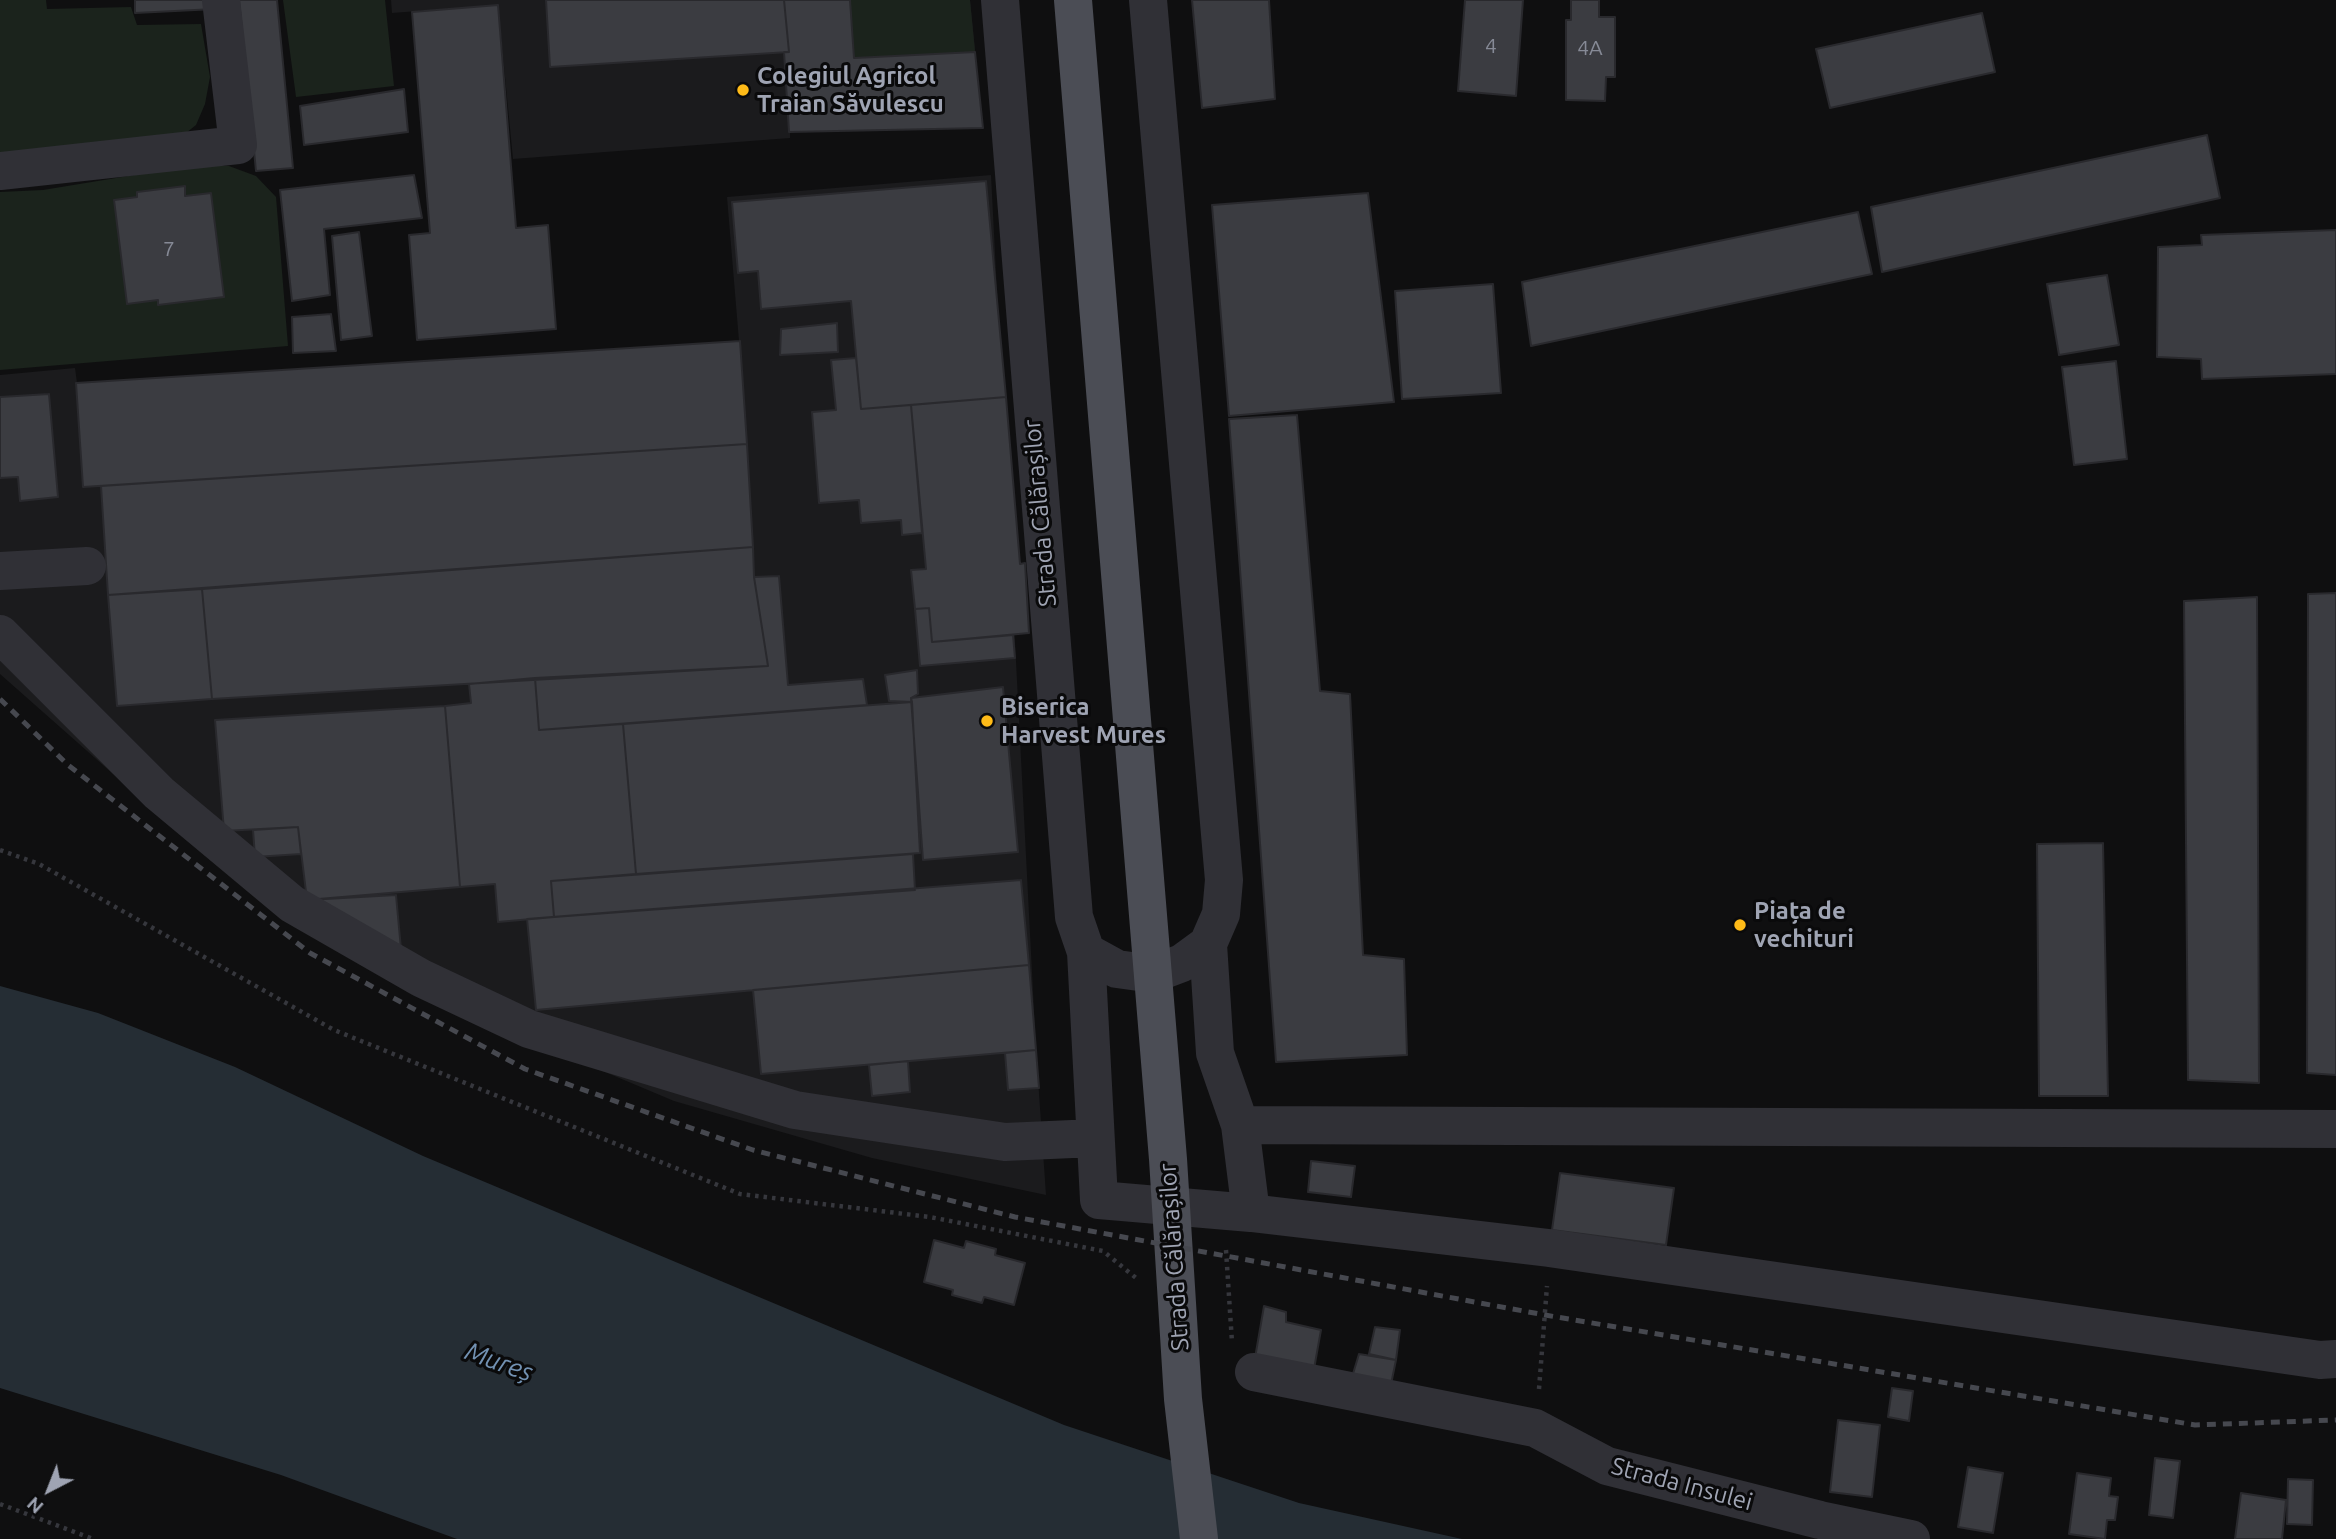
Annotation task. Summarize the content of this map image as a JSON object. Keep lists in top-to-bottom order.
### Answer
{
  "streets": {
    "main road": ["Strada Călărașilor"],
    "street": ["Strada Insulei"]
  },
  "water": ["Mureș"],
  "places": ["Colegiul Agricol Traian Săvulescu", "Biserica Harvest Mures", "Piața de vechituri"],
  "house_numbers": ["4", "4A", "7"],
  "north": "bottom left"
}
